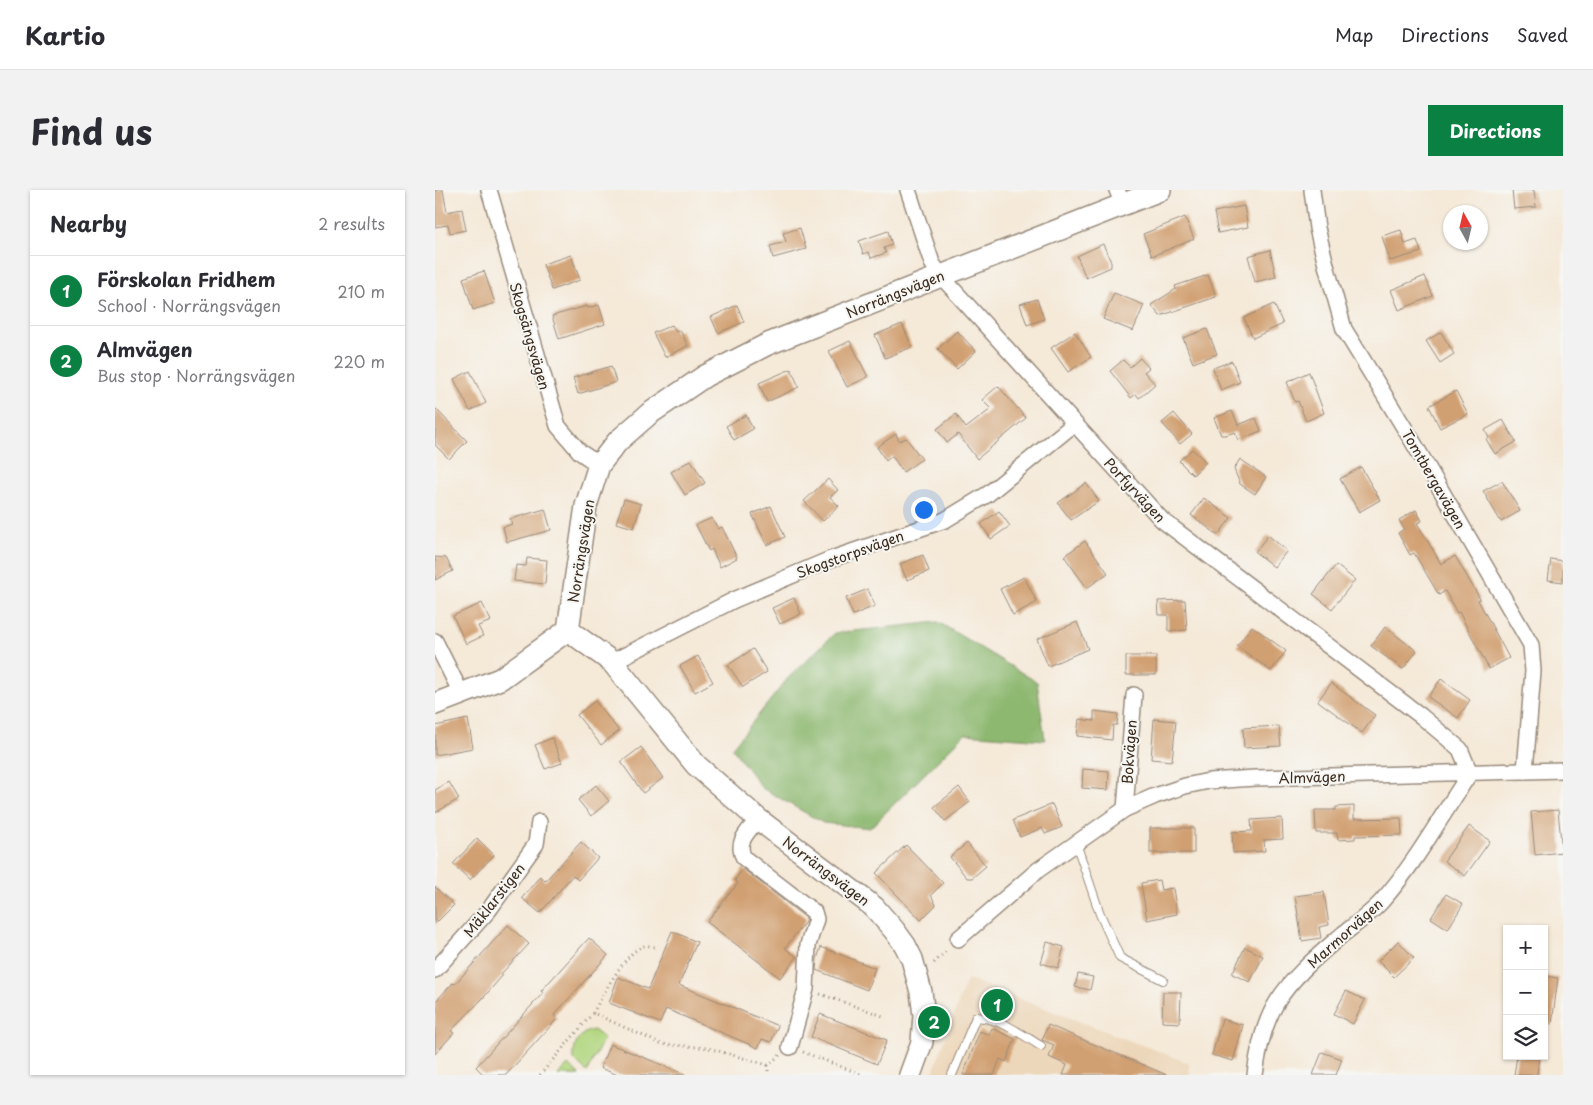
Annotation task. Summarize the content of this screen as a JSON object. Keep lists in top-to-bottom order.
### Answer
{
  "streets": {
    "street": [
      "Norrängsvägen",
      "Skogsängsvägen",
      "Tomtbergavägen",
      "Porfyrvägen",
      "Skogstorpsvägen",
      "Bokvägen",
      "Almvägen",
      "Mäklarstigen",
      "Marmorvägen"
    ]
  },
  "crossings": [
    ["Norrängsvägen", "Skogsängsvägen"],
    ["Norrängsvägen", "Porfyrvägen"],
    ["Norrängsvägen", "Skogstorpsvägen"],
    ["Tomtbergavägen", "Almvägen"],
    ["Porfyrvägen", "Skogstorpsvägen"],
    ["Porfyrvägen", "Almvägen"],
    ["Porfyrvägen", "Marmorvägen"],
    ["Bokvägen", "Almvägen"],
    ["Almvägen", "Marmorvägen"]
  ],
  "north": "top",
  "page": {
    "header": "Kartio",
    "nav": ["Map", "Directions", "Saved"],
    "title": "Find us",
    "buttons": "Directions",
    "heading": ["Nearby", "2 results"],
    "list": [
      {
        "mark": "1",
        "name": "Förskolan Fridhem",
        "note": "School · Norrängsvägen",
        "value": "210 m"
      },
      {
        "mark": "2",
        "name": "Almvägen",
        "note": "Bus stop · Norrängsvägen",
        "value": "220 m"
      }
    ],
    "map_buttons": ["+", "−"],
    "pins": ["1", "2"]
  }
}
